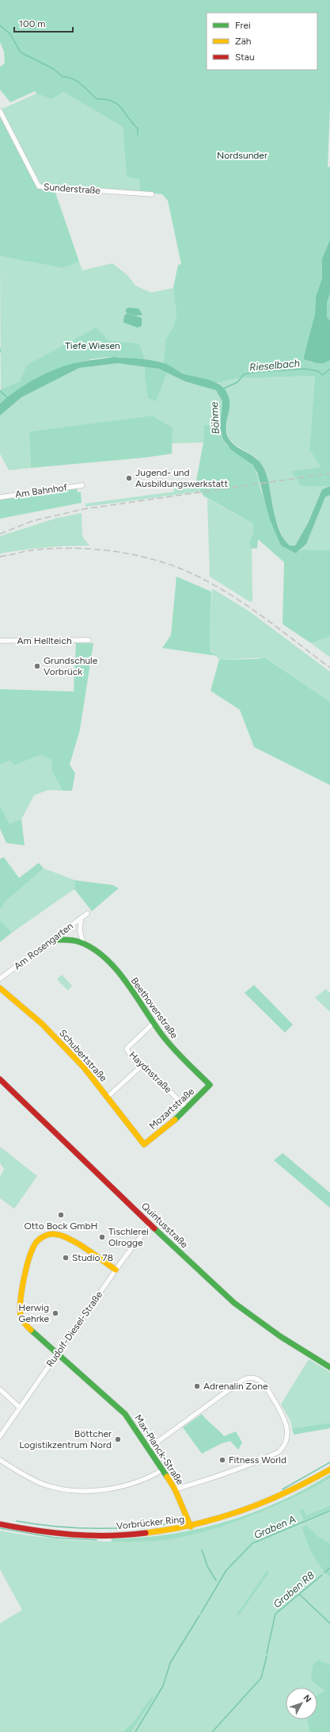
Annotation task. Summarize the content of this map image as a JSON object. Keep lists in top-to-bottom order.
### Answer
{
  "streets": {
    "street": [
      "Sunderstraße",
      "Am Bahnhof",
      "Am Hellteich",
      "Am Rosengarten",
      "Beethovenstraße",
      "Schubertstraße",
      "Haydnstraße",
      "Mozartstraße",
      "Quintusstraße",
      "Rudolf-Diesel-Straße",
      "Max-Planck-Straße",
      "Vorbrücker Ring"
    ]
  },
  "crossings": [
    ["Am Rosengarten", "Beethovenstraße"],
    ["Beethovenstraße", "Haydnstraße"],
    ["Beethovenstraße", "Mozartstraße"],
    ["Schubertstraße", "Mozartstraße"],
    ["Haydnstraße", "Mozartstraße"],
    ["Quintusstraße", "Rudolf-Diesel-Straße"],
    ["Rudolf-Diesel-Straße", "Max-Planck-Straße"],
    ["Max-Planck-Straße", "Vorbrücker Ring"]
  ],
  "water": [
    "Rieselbach",
    "Böhme",
    "Graben A",
    "Graben R8"
  ],
  "parks": ["Nordsunder", "Tiefe Wiesen"],
  "places": [
    "Jugend- und Ausbildungswerkstatt",
    "Grundschule Vorbrück",
    "Otto Bock GmbH",
    "Tischlerei Olrogge",
    "Studio 78",
    "Herwig Gehrke",
    "Adrenalin Zone",
    "Böttcher Logistikzentrum Nord",
    "Fitness World"
  ],
  "legend": ["Frei", "Zäh", "Stau"],
  "scale_bar": "100 m",
  "north": "top right"
}
